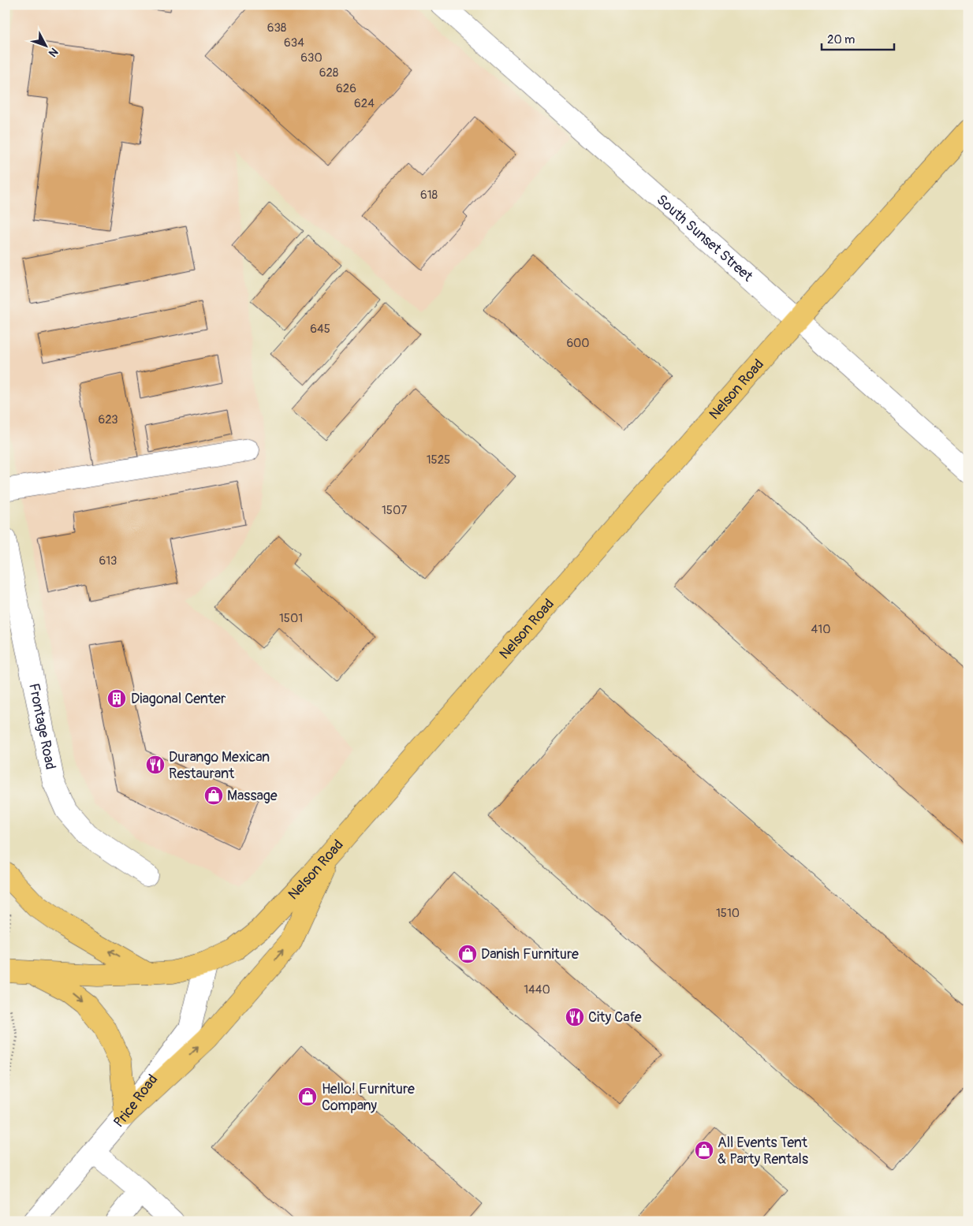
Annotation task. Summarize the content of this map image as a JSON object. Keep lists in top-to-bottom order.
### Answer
{
  "streets": {
    "main road": ["Nelson Road"],
    "street": ["South Sunset Street", "Frontage Road", "Price Road"]
  },
  "crossings": [
    ["South Sunset Street", "Nelson Road"],
    ["Nelson Road", "Price Road"]
  ],
  "places": {
    "building": ["Diagonal Center"],
    "restaurant": ["Durango Mexican Restaurant", "City Cafe"],
    "shop": [
      "Massage",
      "Danish Furniture",
      "Hello! Furniture Company",
      "All Events Tent & Party Rentals"
    ]
  },
  "house_numbers": [
    "638",
    "634",
    "630",
    "628",
    "626",
    "624",
    "618",
    "645",
    "600",
    "623",
    "1525",
    "1507",
    "613",
    "1501",
    "410",
    "1510",
    "1440"
  ],
  "scale_bar": "20 m",
  "north": "bottom right"
}
